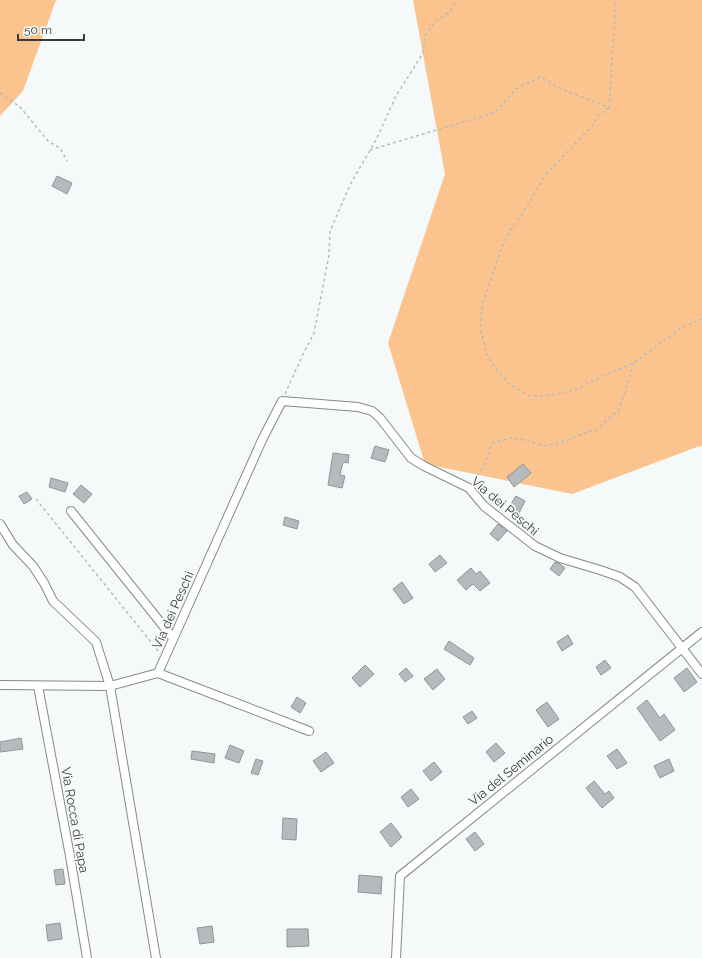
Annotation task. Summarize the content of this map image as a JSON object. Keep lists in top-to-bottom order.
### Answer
{
  "streets": {
    "street": ["Via dei Peschi", "Via del Seminario", "Via Rocca di Papa"]
  },
  "crossings": [
    ["Via dei Peschi", "Via del Seminario"]
  ],
  "scale_bar": "50 m"
}
